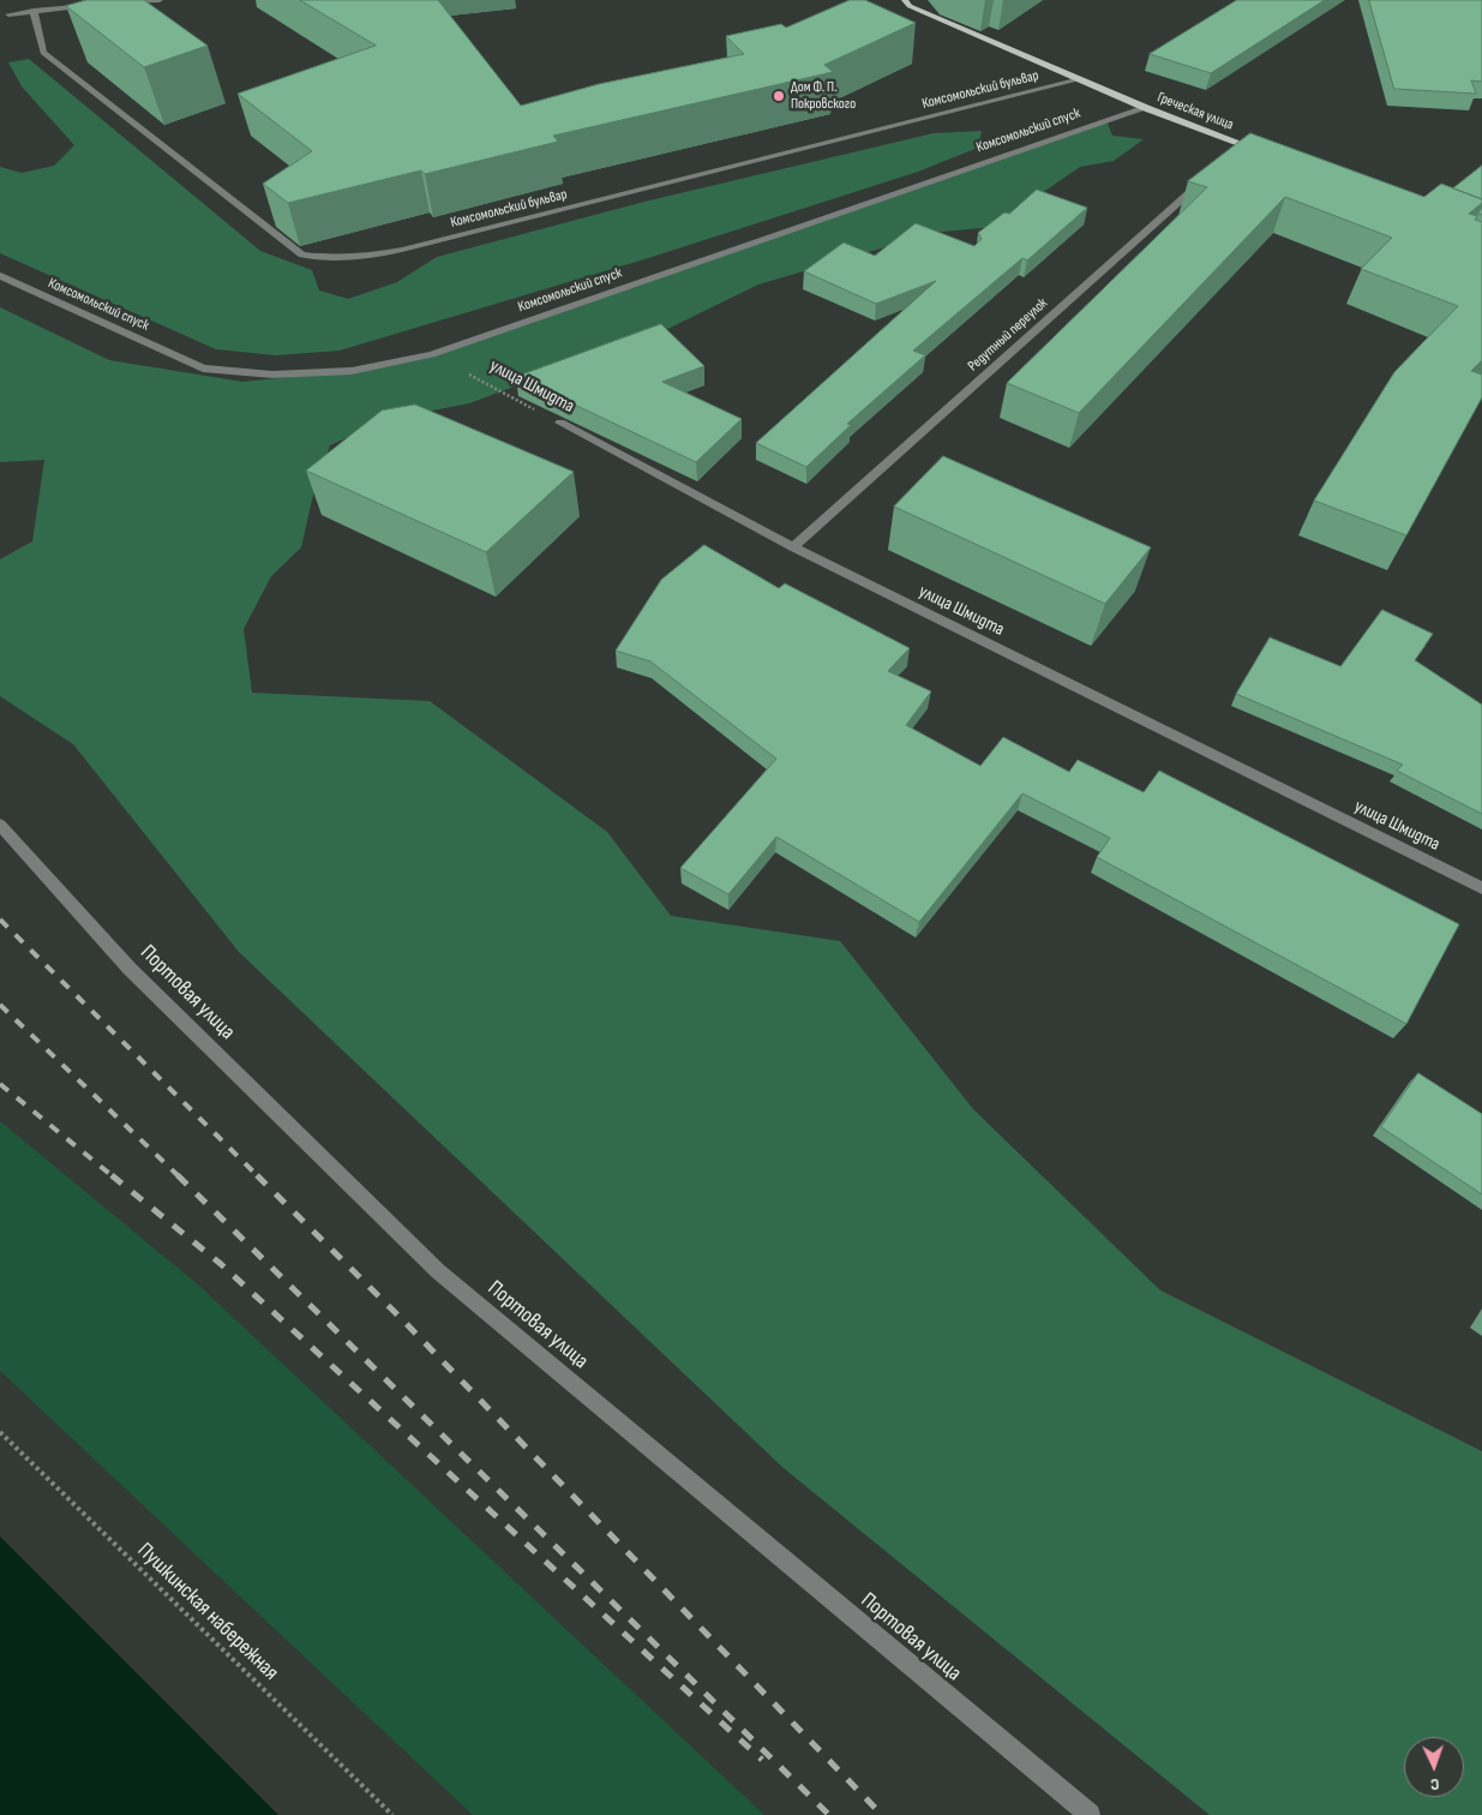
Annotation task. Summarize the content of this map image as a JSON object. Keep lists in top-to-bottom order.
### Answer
{
  "streets": {
    "main road": ["Греческая улица"],
    "street": [
      "Комсомольский бульвар",
      "Комсомольский спуск",
      "Редутный переулок",
      "улица Шмидта",
      "Портовая улица"
    ],
    "path": ["Пушкинская набережная"]
  },
  "crossings": [
    ["Комсомольский бульвар", "Греческая улица"],
    ["Греческая улица", "Комсомольский спуск"],
    ["Комсомольский спуск", "улица Шмидта"],
    ["Редутный переулок", "улица Шмидта"]
  ],
  "places": ["Дом Ф. П. Покровского"],
  "north": "bottom"
}
